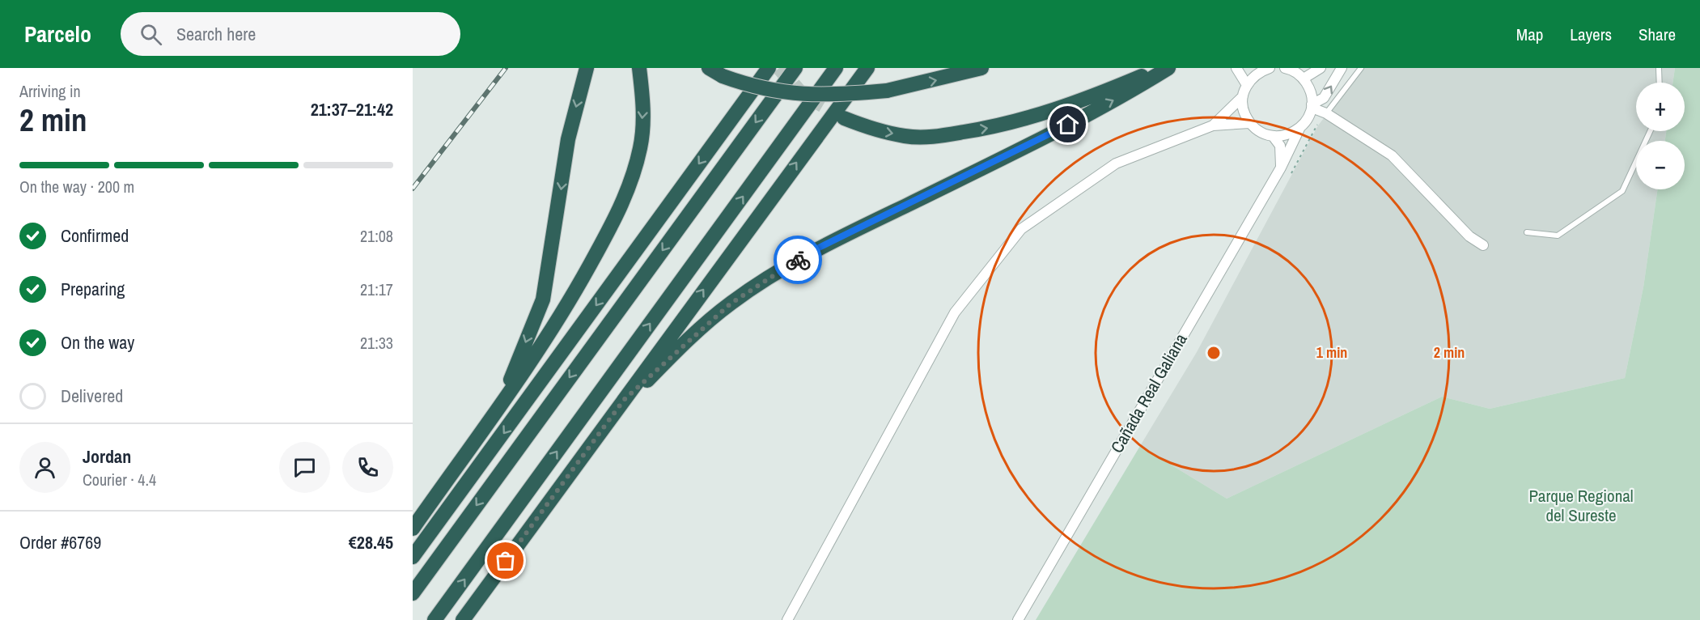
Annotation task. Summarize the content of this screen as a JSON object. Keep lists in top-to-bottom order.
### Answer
{
  "streets": {
    "street": ["Cañada Real Galiana"]
  },
  "parks": ["Parque Regional del Sureste"],
  "page": {
    "header": "Parcelo",
    "search": "Search here",
    "nav": ["Map", "Layers", "Share"],
    "heading": ["2 min", "Arriving in", "21:37–21:42"],
    "panel": [
      "Jordan",
      "Courier · 4.4",
      "Order #6769",
      "€28.45"
    ],
    "map_buttons": ["+", "−"],
    "bar": "On the way · 200 m",
    "list": [
      ["Confirmed", "21:08"],
      ["Preparing", "21:17"],
      ["On the way", "21:33"],
      "Delivered"
    ]
  },
  "rings": ["1 min", "2 min"]
}
